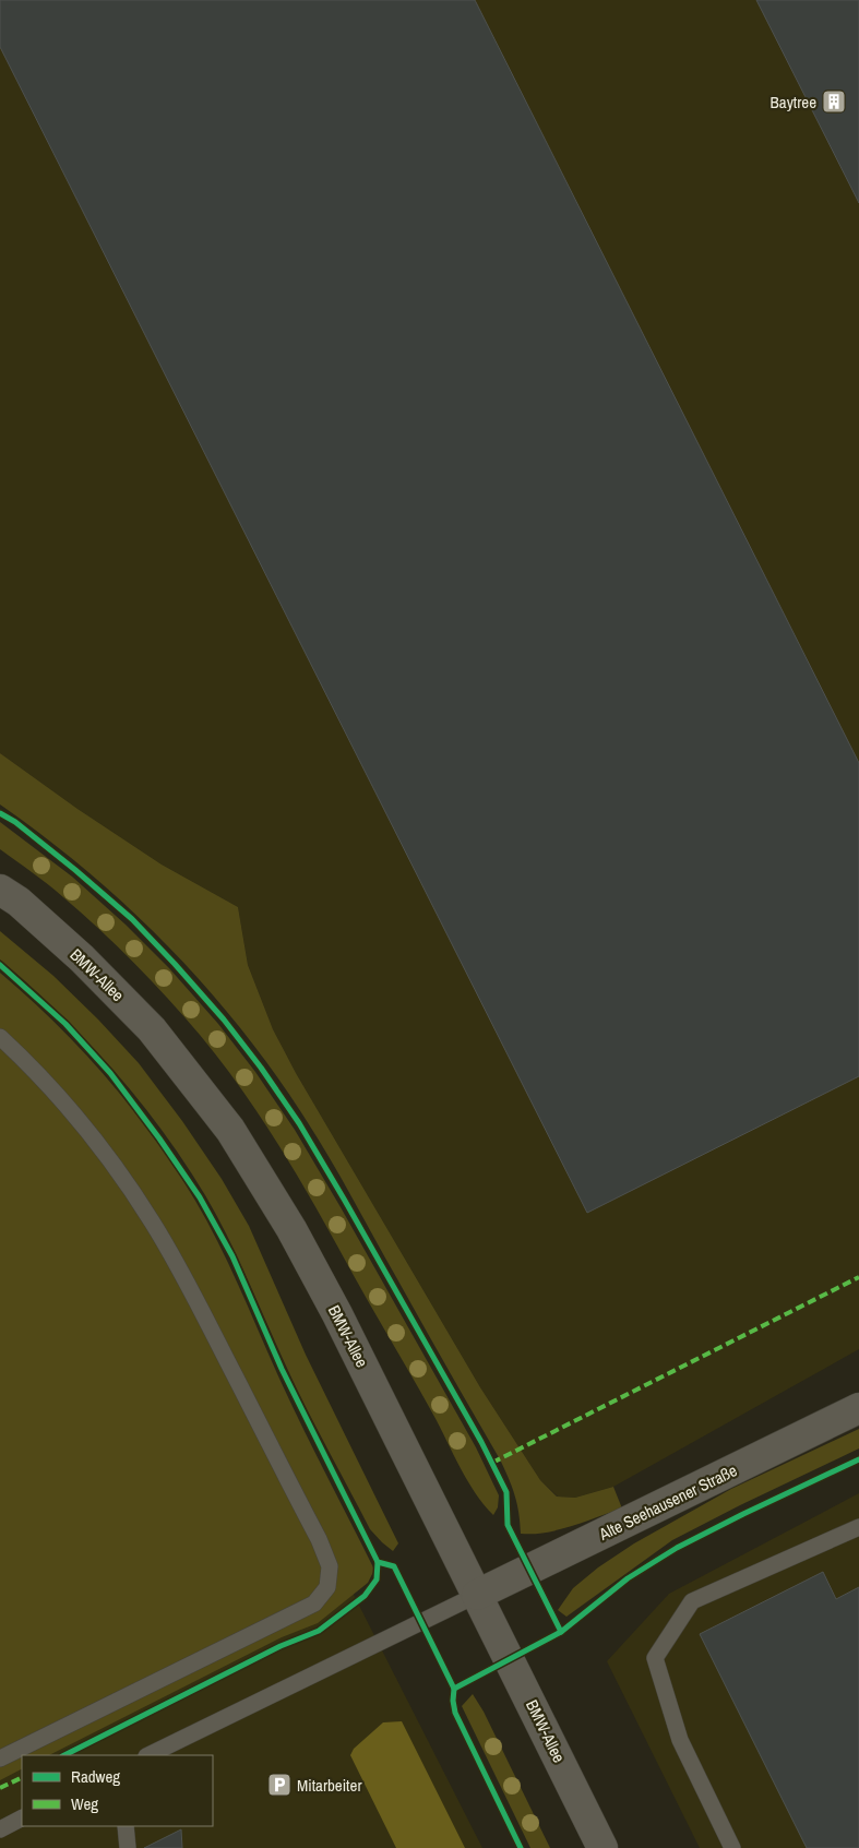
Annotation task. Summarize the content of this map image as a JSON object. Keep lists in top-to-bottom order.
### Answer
{
  "streets": {
    "main road": ["BMW-Allee", "Alte Seehausener Straße"]
  },
  "crossings": [
    ["BMW-Allee", "Alte Seehausener Straße"]
  ],
  "places": {
    "building": ["Baytree"],
    "parking": ["Mitarbeiter"]
  },
  "legend": ["Radweg", "Weg"]
}
